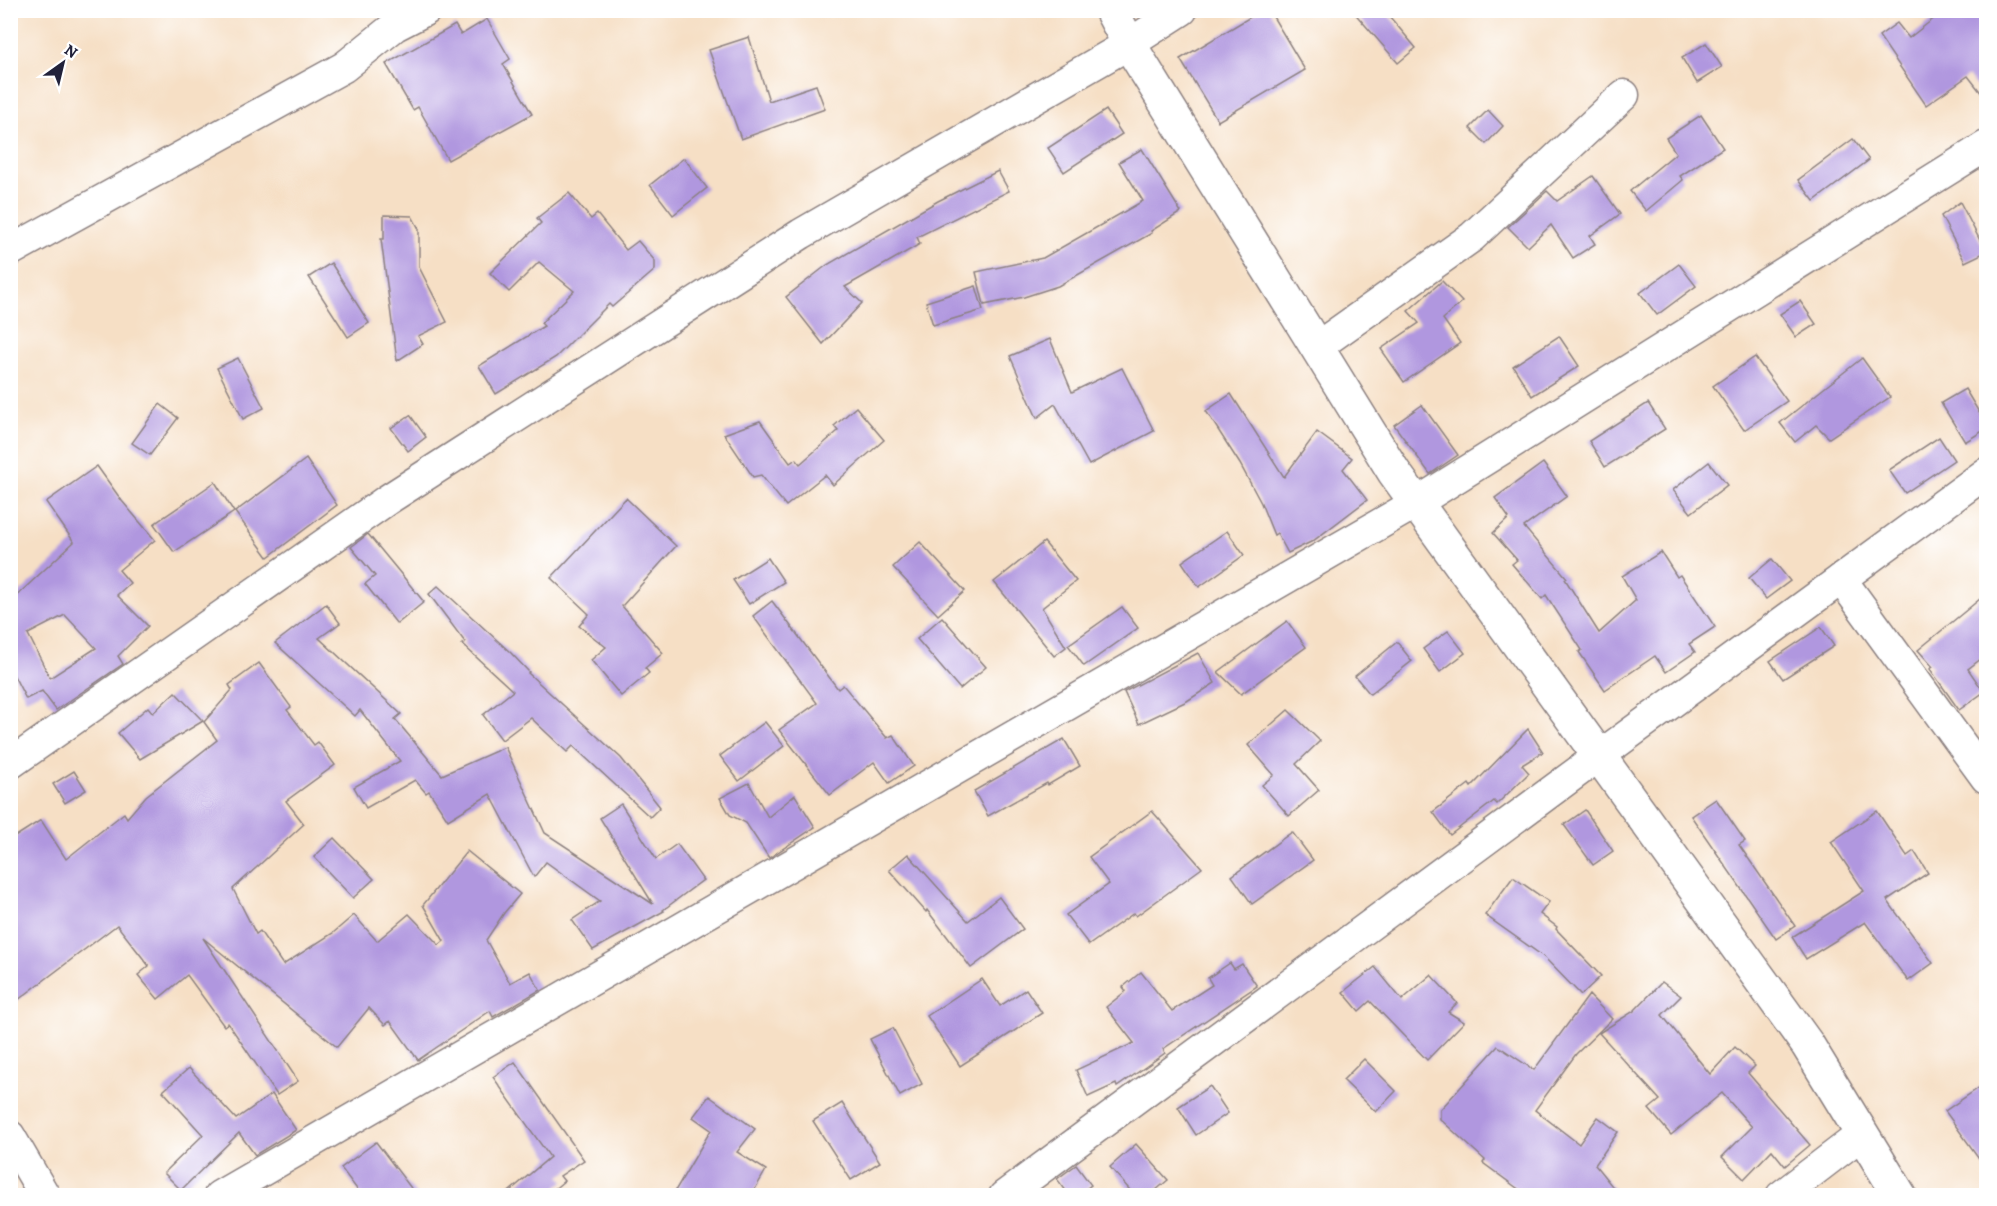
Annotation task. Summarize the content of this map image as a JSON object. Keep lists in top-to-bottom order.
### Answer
{
  "north": "top right"
}
